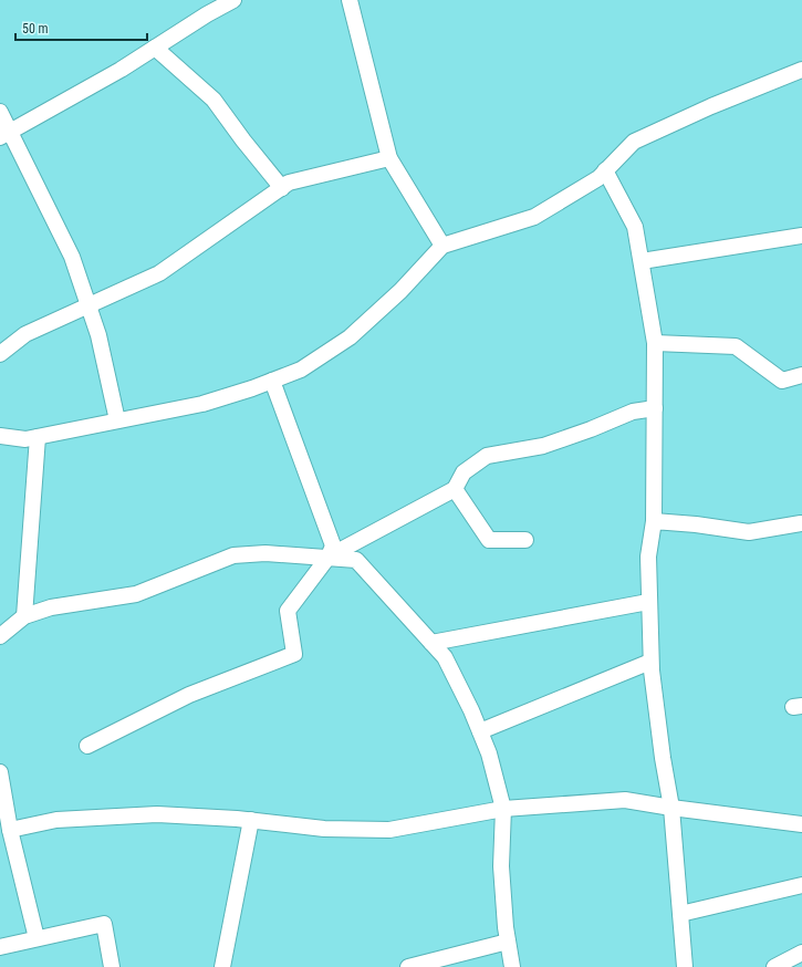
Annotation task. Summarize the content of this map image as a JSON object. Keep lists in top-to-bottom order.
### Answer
{
  "scale_bar": "50 m"
}
